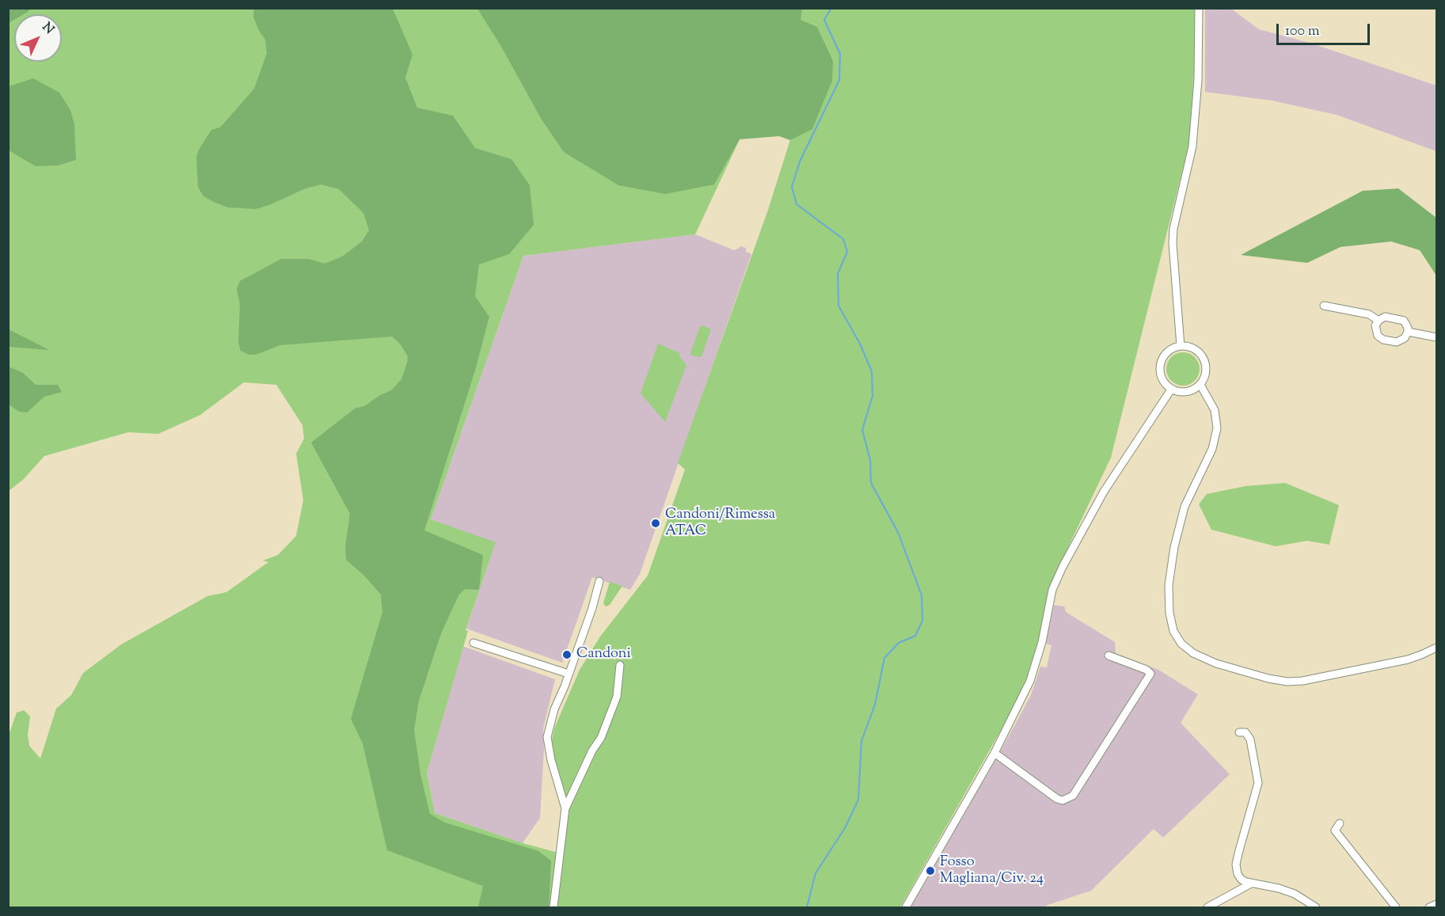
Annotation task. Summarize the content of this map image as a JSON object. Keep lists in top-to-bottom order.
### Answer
{
  "places": ["Candoni/Rimessa ATAC", "Candoni", "Fosso Magliana/Civ. 24"],
  "scale_bar": "100 m",
  "north": "top right"
}
